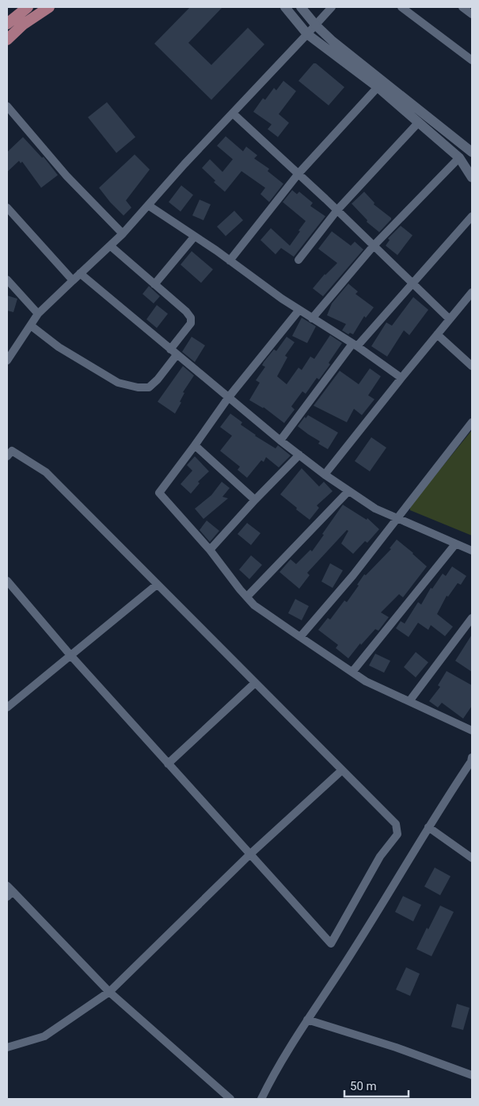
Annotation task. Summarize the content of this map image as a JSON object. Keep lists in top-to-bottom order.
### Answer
{
  "scale_bar": "50 m"
}
